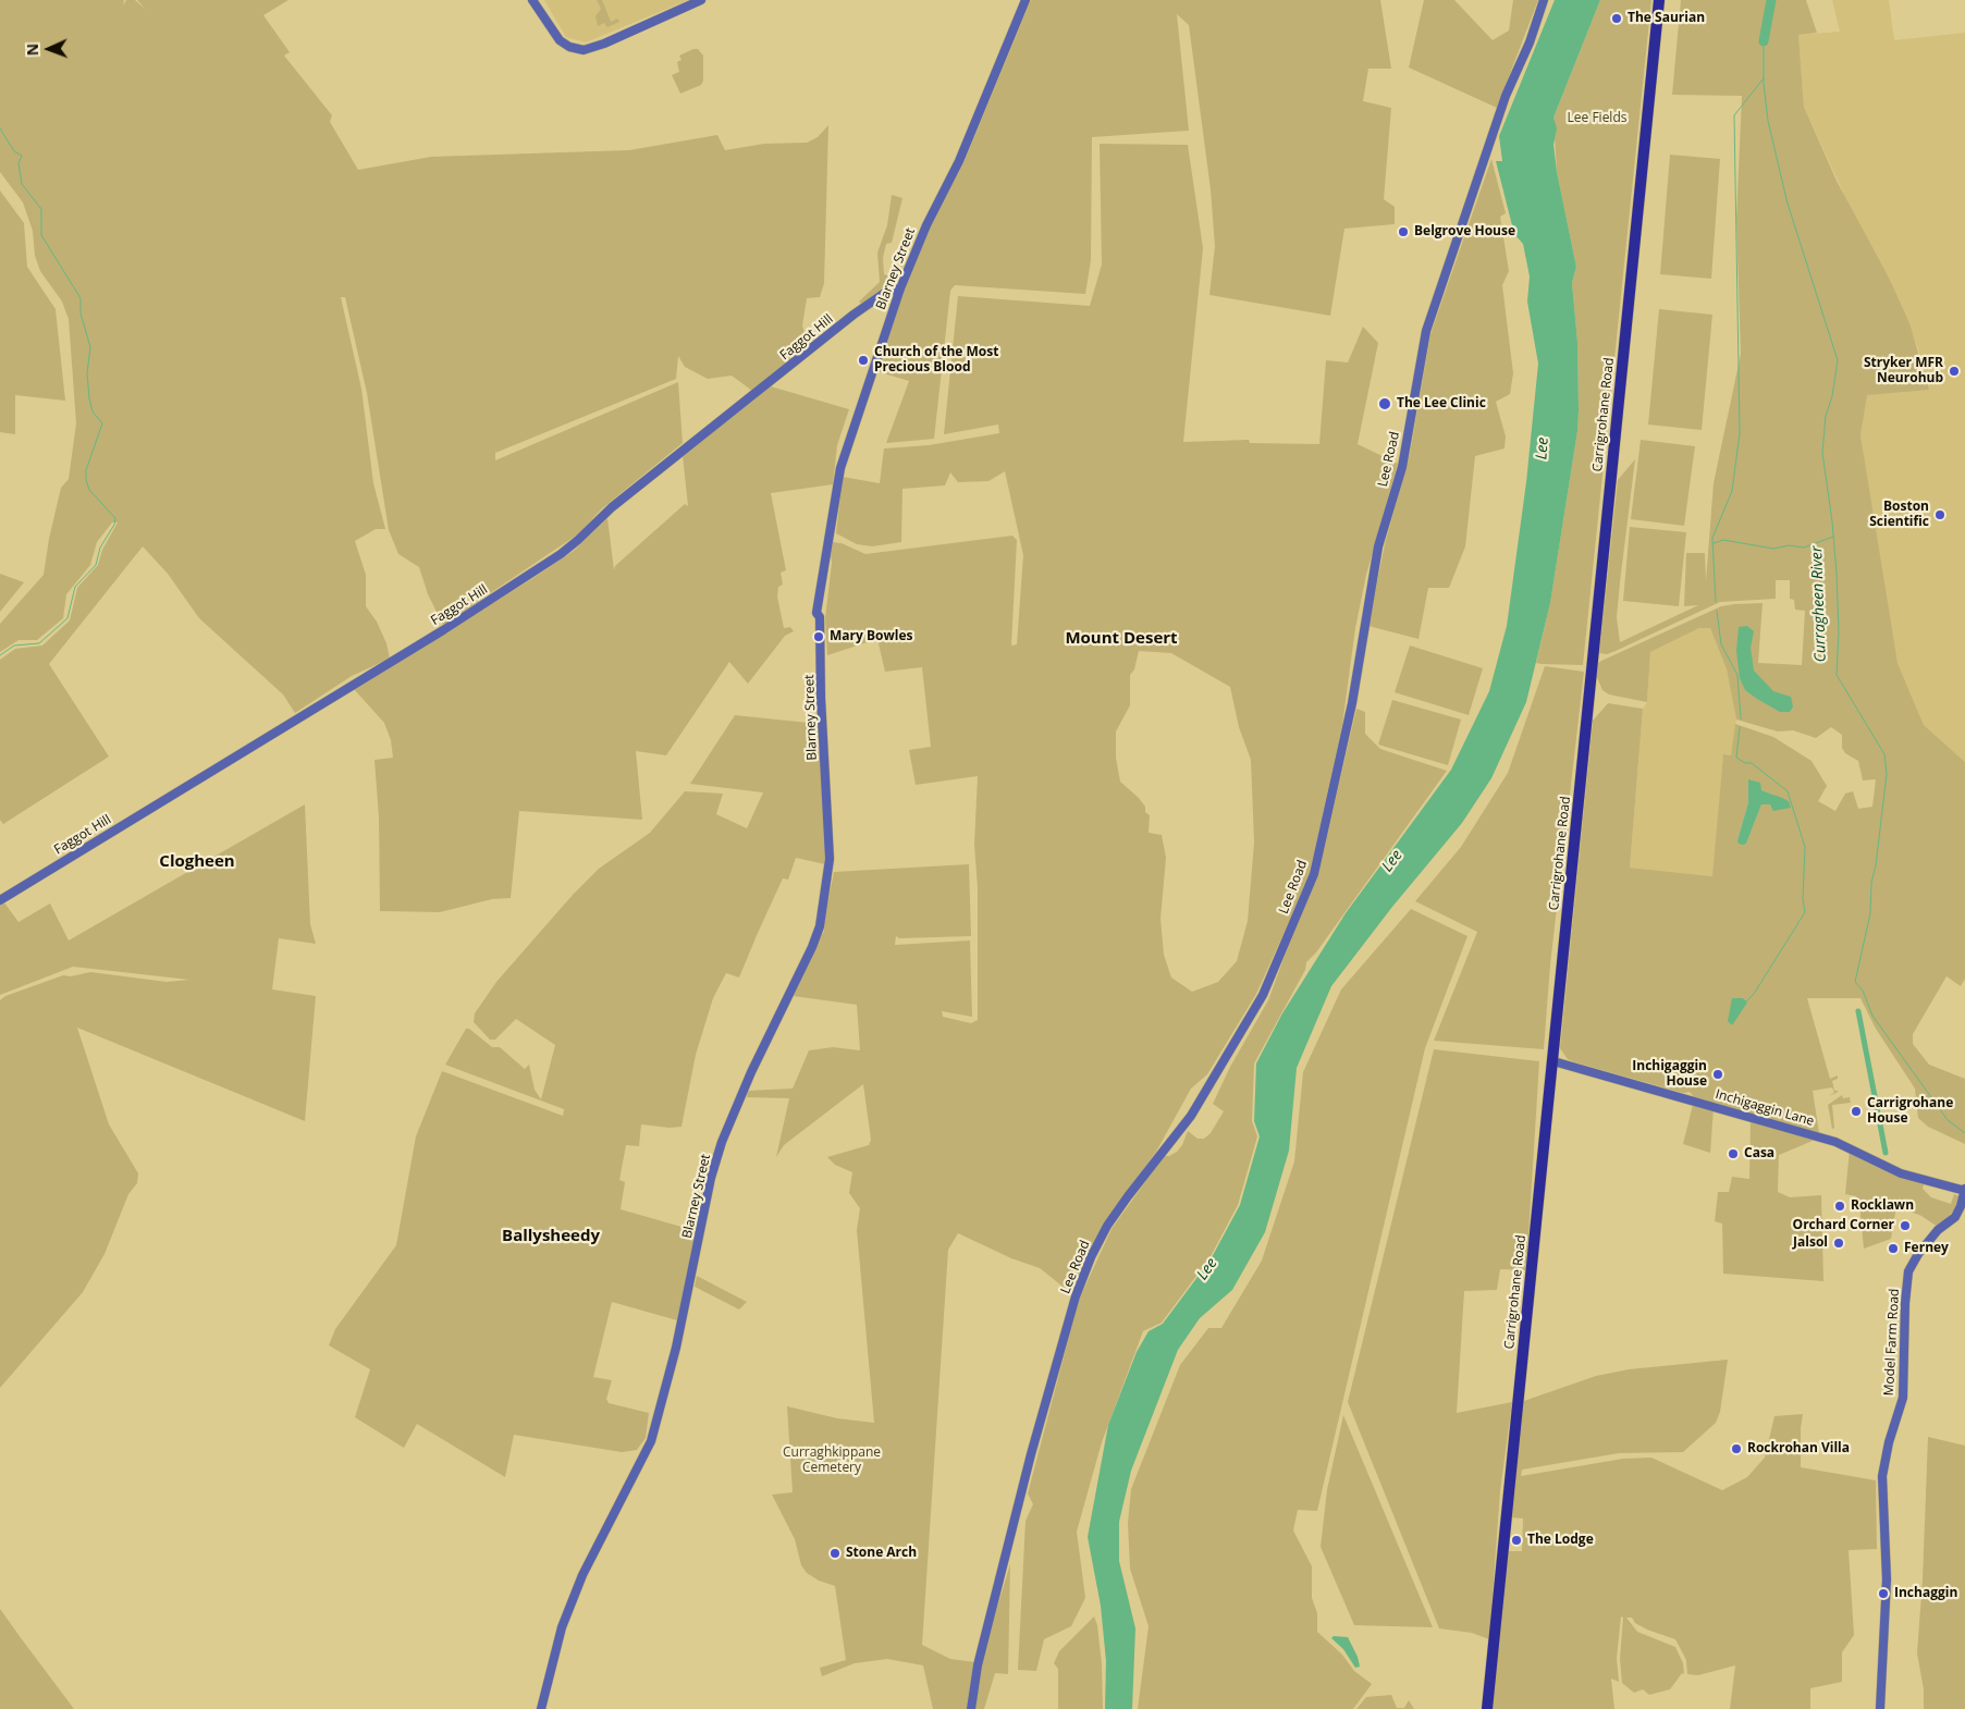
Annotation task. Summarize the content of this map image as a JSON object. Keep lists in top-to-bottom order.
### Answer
{
  "streets": {
    "highway": ["Carrigrohane Road"],
    "street": [
      "Blarney Street",
      "Faggot Hill",
      "Lee Road",
      "Inchigaggin Lane",
      "Model Farm Road"
    ]
  },
  "crossings": [
    ["Blarney Street", "Faggot Hill"],
    ["Carrigrohane Road", "Inchigaggin Lane"],
    ["Inchigaggin Lane", "Model Farm Road"]
  ],
  "districts": ["Mount Desert", "Clogheen", "Ballysheedy"],
  "water": ["Lee", "Curragheen River"],
  "parks": ["Lee Fields", "Curraghkippane Cemetery"],
  "places": [
    "The Saurian",
    "Belgrove House",
    "Church of the Most Precious Blood",
    "Stryker MFR Neurohub",
    "The Lee Clinic",
    "Boston Scientific",
    "Mary Bowles",
    "Inchigaggin House",
    "Carrigrohane House",
    "Casa",
    "Rocklawn",
    "Orchard Corner",
    "Jalsol",
    "Ferney",
    "Rockrohan Villa",
    "The Lodge",
    "Stone Arch",
    "Inchaggin"
  ],
  "north": "left"
}
